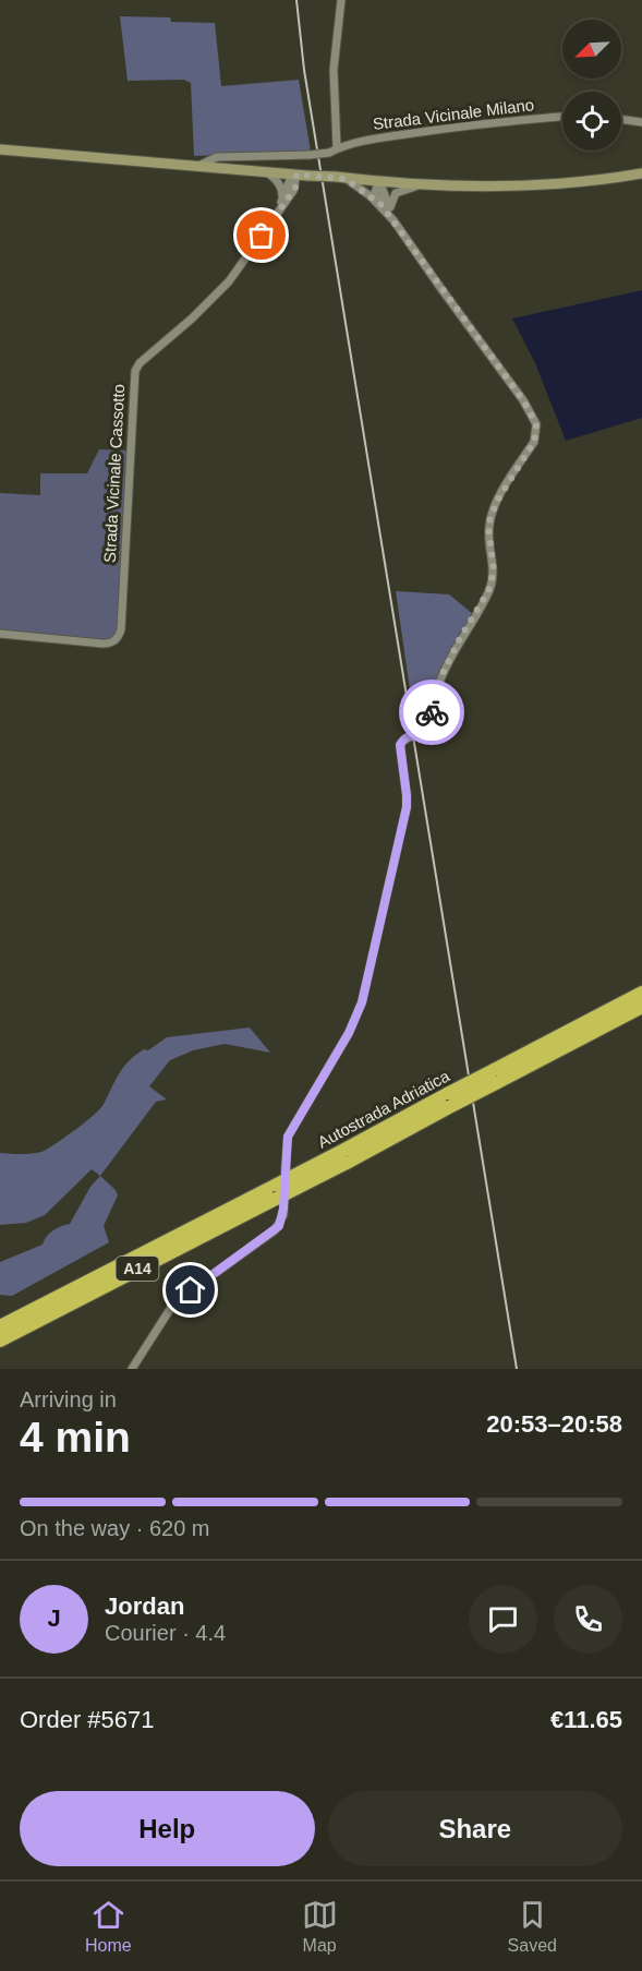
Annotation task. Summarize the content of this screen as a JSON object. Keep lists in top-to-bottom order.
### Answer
{
  "streets": {
    "highway": ["Autostrada Adriatica", "A14"],
    "street": ["Strada Vicinale Milano", "Strada Vicinale Cassotto"]
  },
  "north": "bottom left",
  "page": {
    "heading": ["4 min", "Arriving in", "20:53–20:58"],
    "panel": [
      "Jordan",
      "Courier · 4.4",
      "Order #5671",
      "€11.65"
    ],
    "bar": "On the way · 620 m",
    "round": "J",
    "buttons": ["Help", "Share"],
    "tabs": ["Home", "Map", "Saved"]
  }
}
